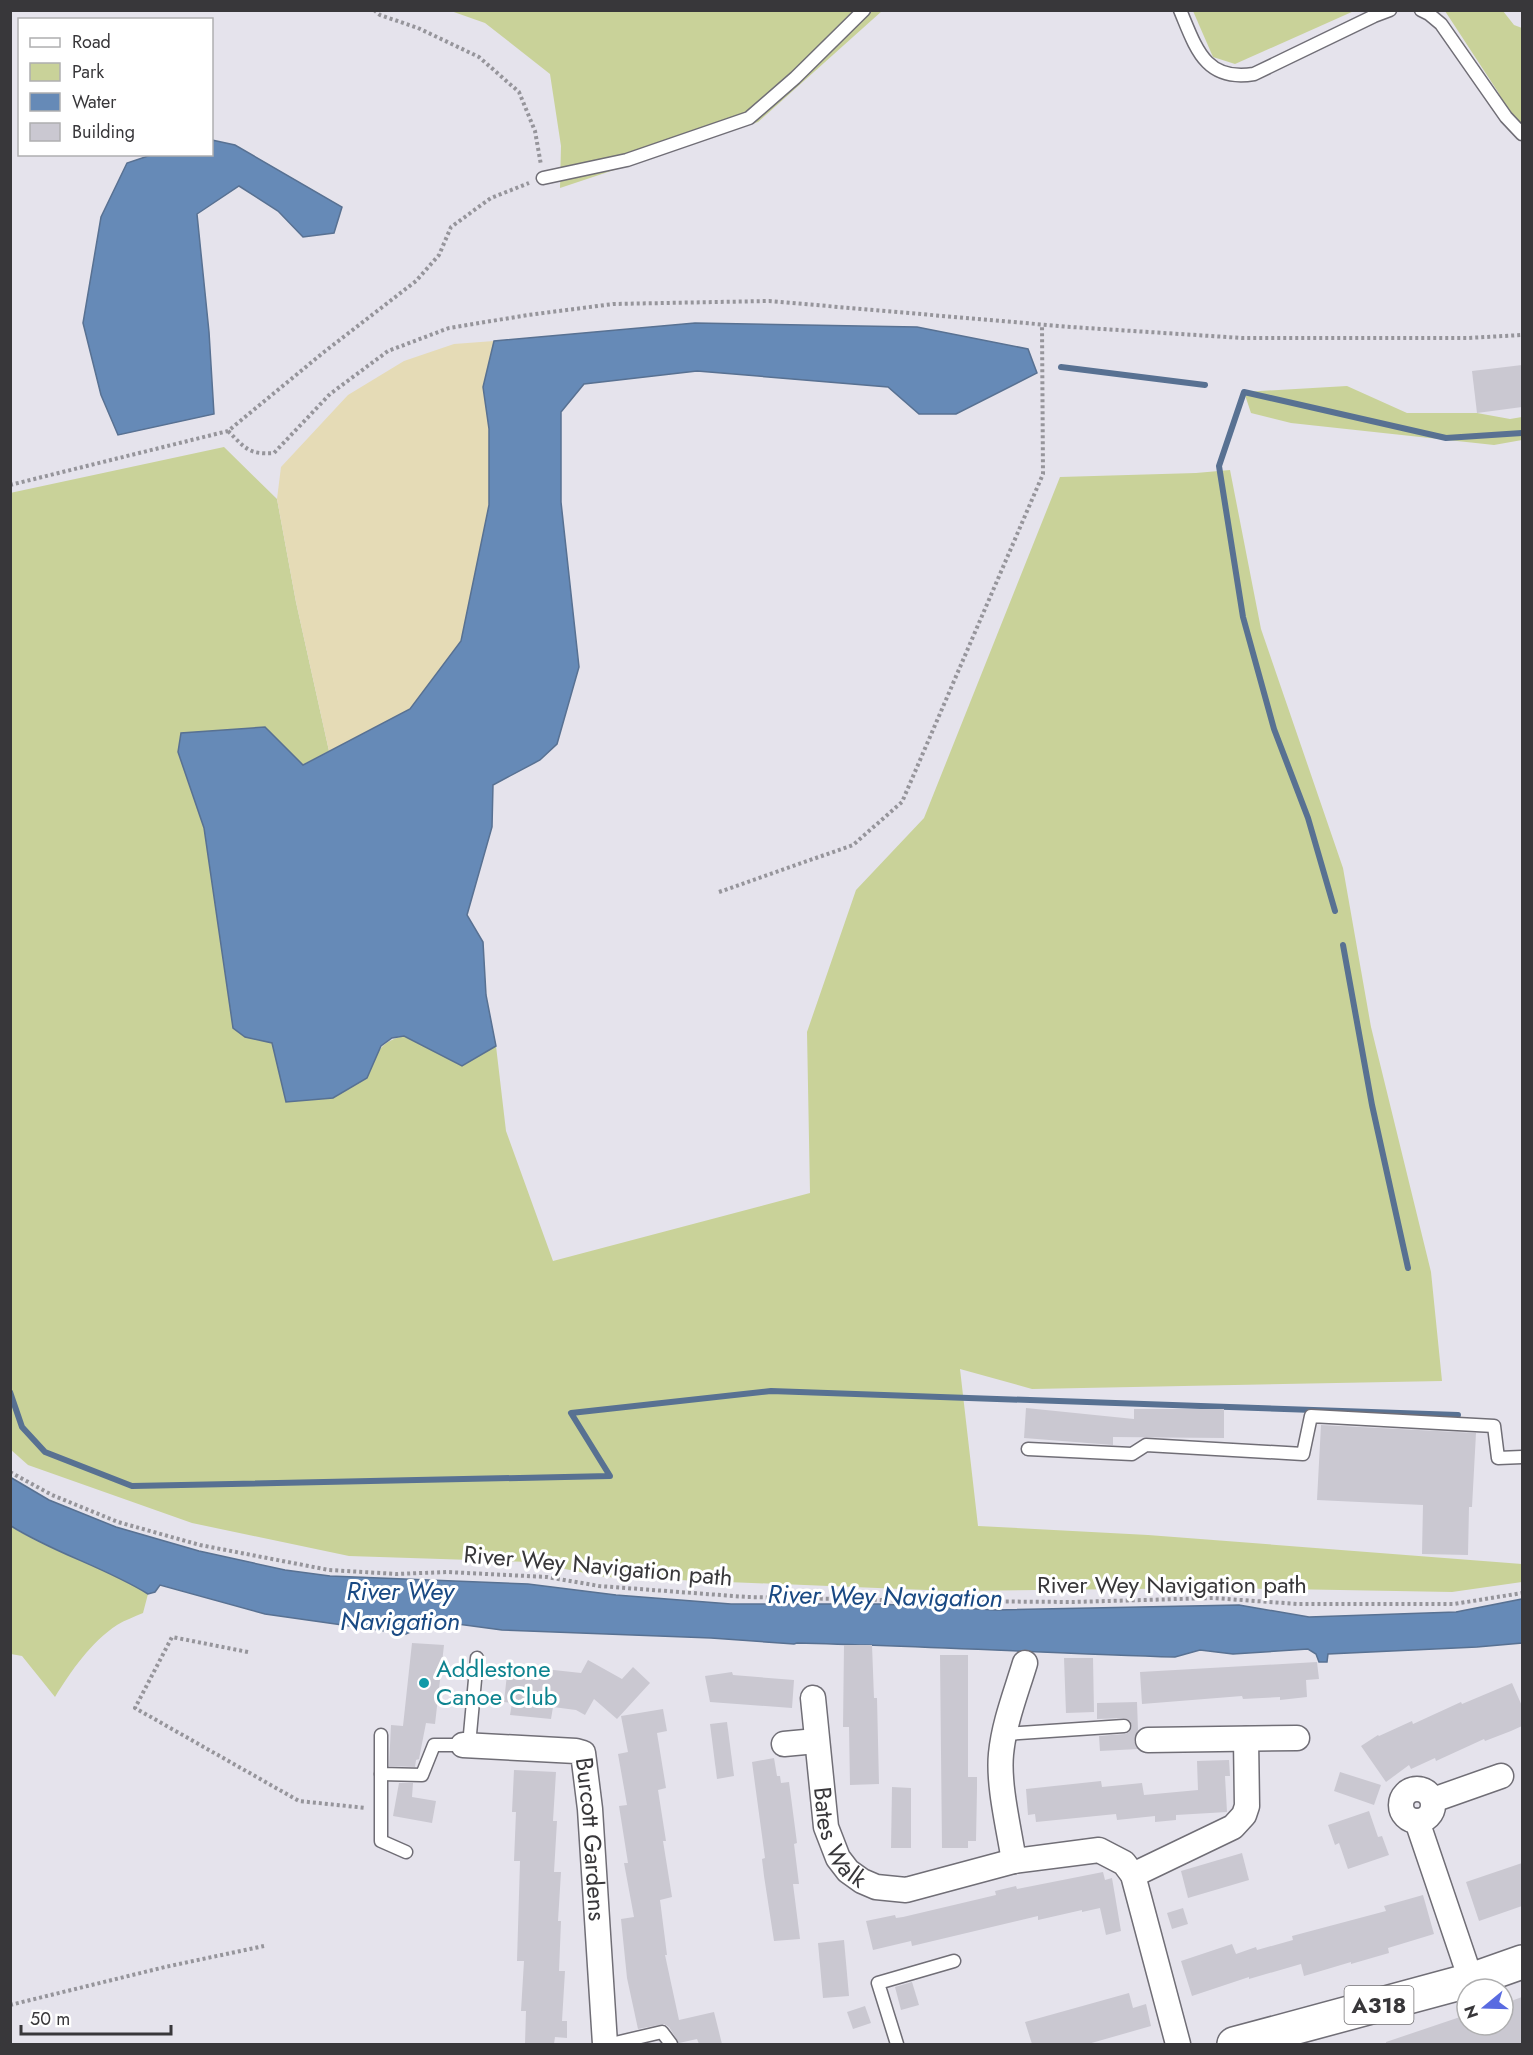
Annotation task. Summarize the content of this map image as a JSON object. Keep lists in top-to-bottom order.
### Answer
{
  "streets": {
    "main road": ["A318"],
    "street": ["Bates Walk", "Burcott Gardens"],
    "path": ["River Wey Navigation path"]
  },
  "water": ["River Wey Navigation"],
  "places": ["Addlestone Canoe Club"],
  "legend": [
    "Road",
    "Park",
    "Water",
    "Building"
  ],
  "scale_bar": "50 m",
  "north": "left"
}
